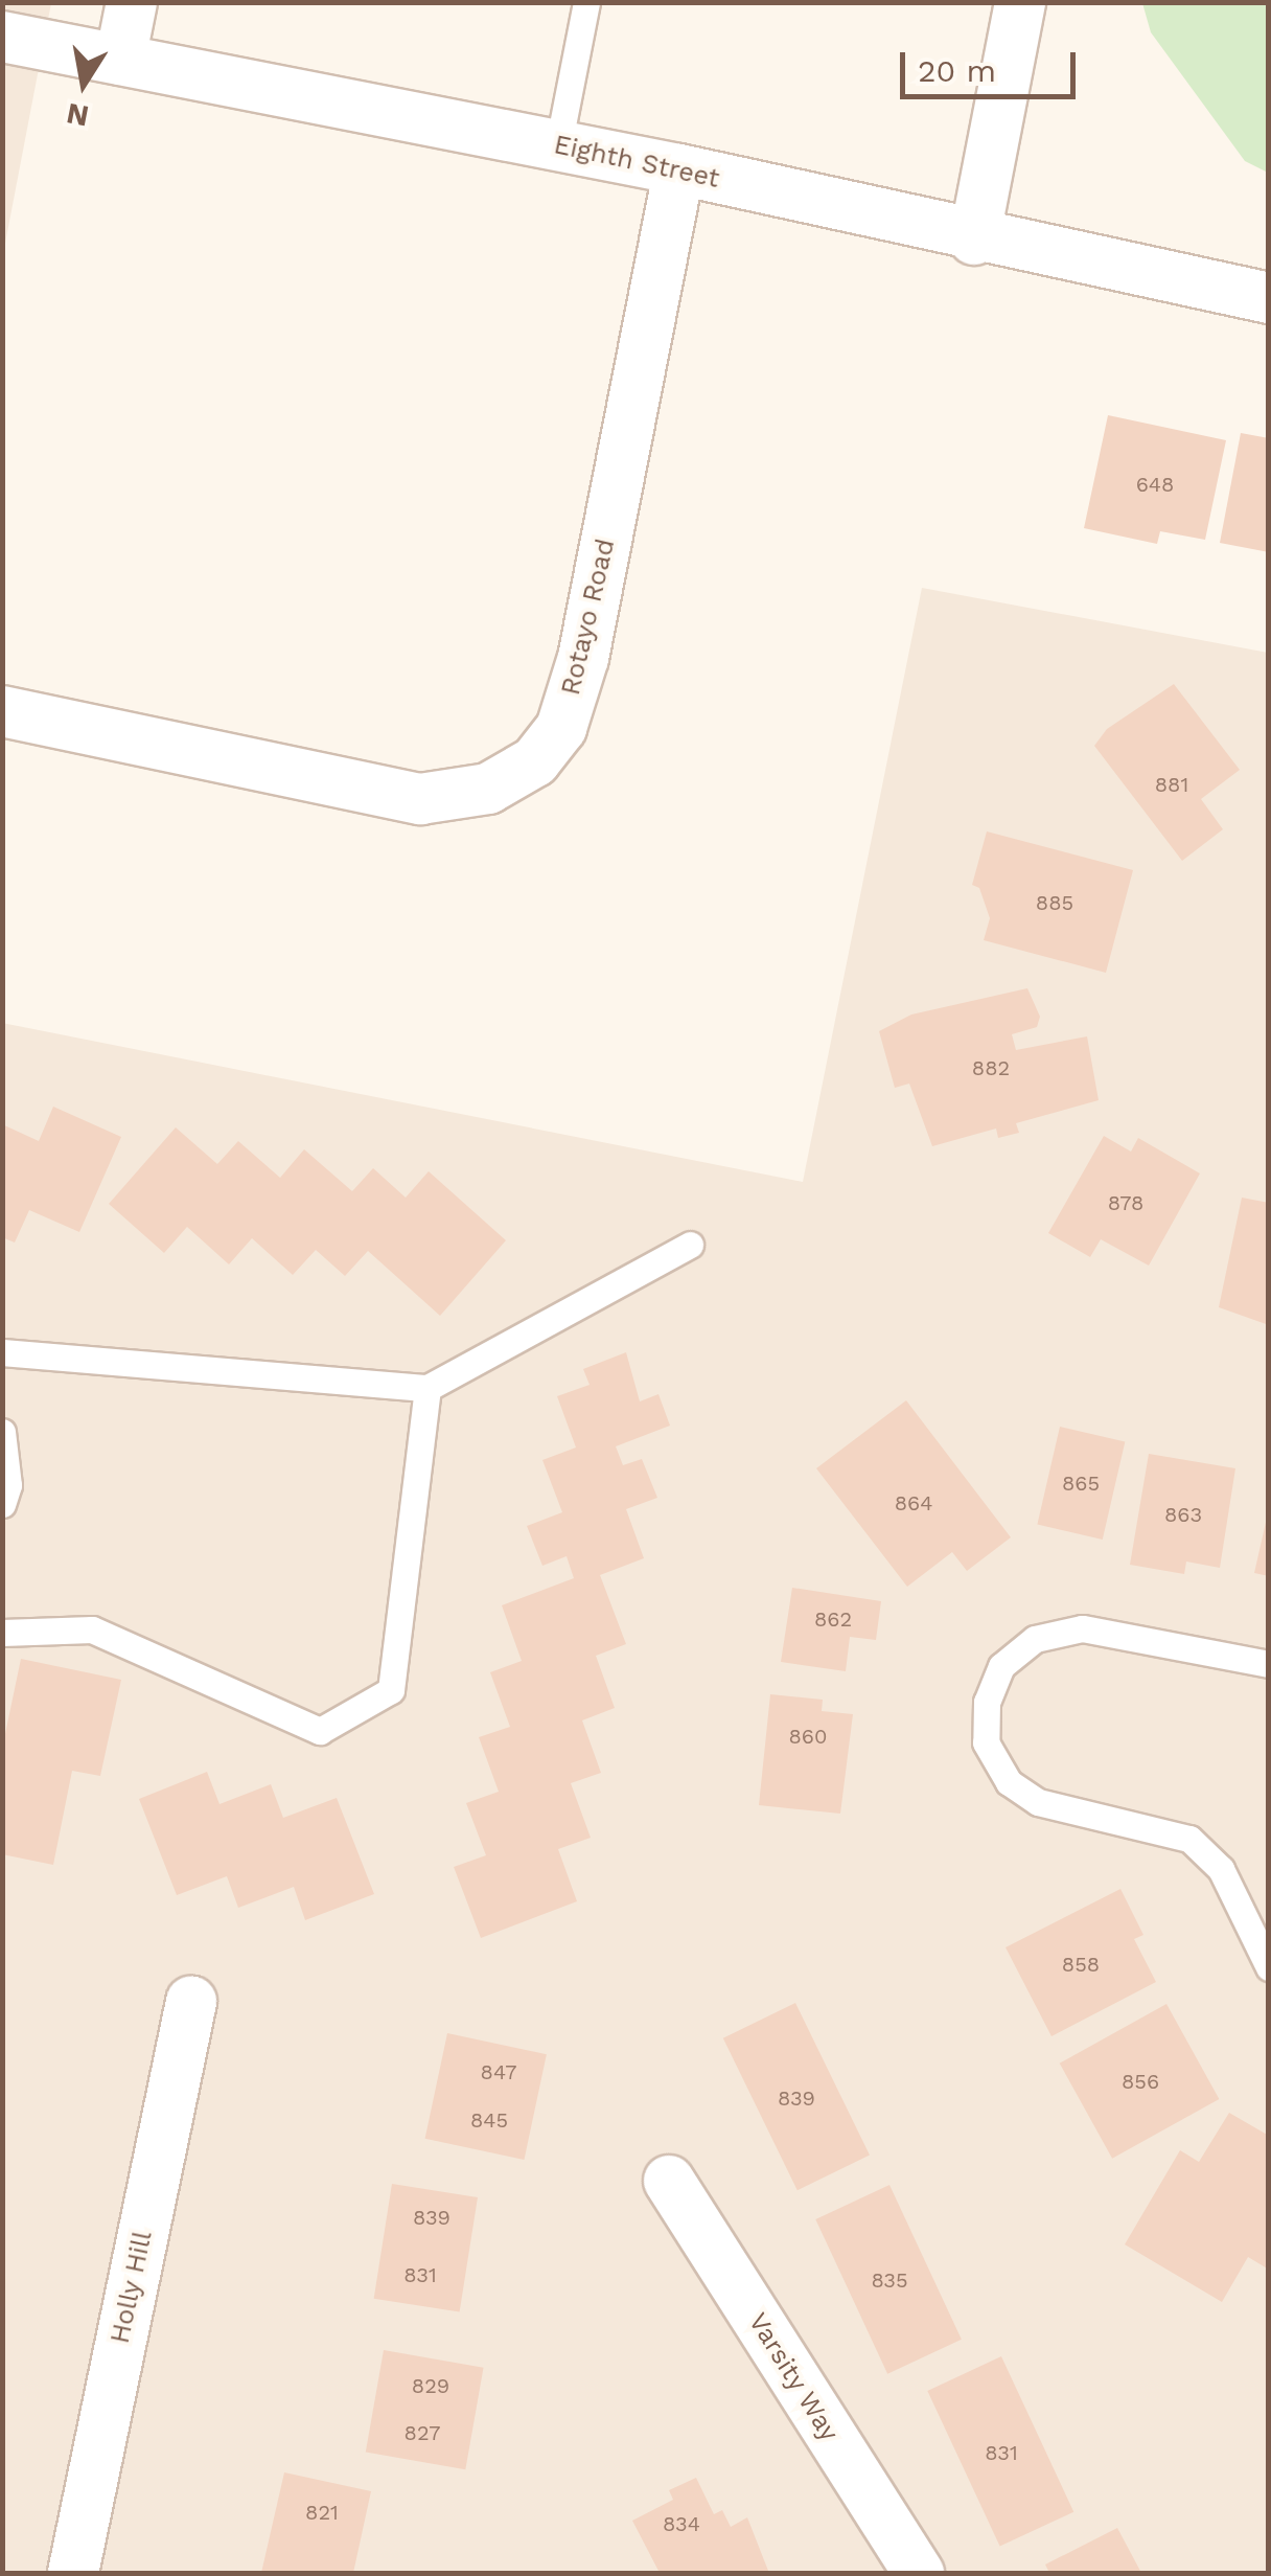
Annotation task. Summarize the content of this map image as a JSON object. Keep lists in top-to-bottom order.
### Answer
{
  "streets": {
    "street": [
      "Eighth Street",
      "Rotayo Road",
      "Holly Hill",
      "Varsity Way"
    ]
  },
  "crossings": [
    ["Eighth Street", "Rotayo Road"]
  ],
  "house_numbers": [
    "648",
    "881",
    "885",
    "882",
    "878",
    "865",
    "864",
    "863",
    "862",
    "860",
    "858",
    "847",
    "856",
    "839",
    "845",
    "839",
    "831",
    "835",
    "829",
    "827",
    "831",
    "821",
    "834"
  ],
  "scale_bar": "20 m",
  "north": "bottom"
}
